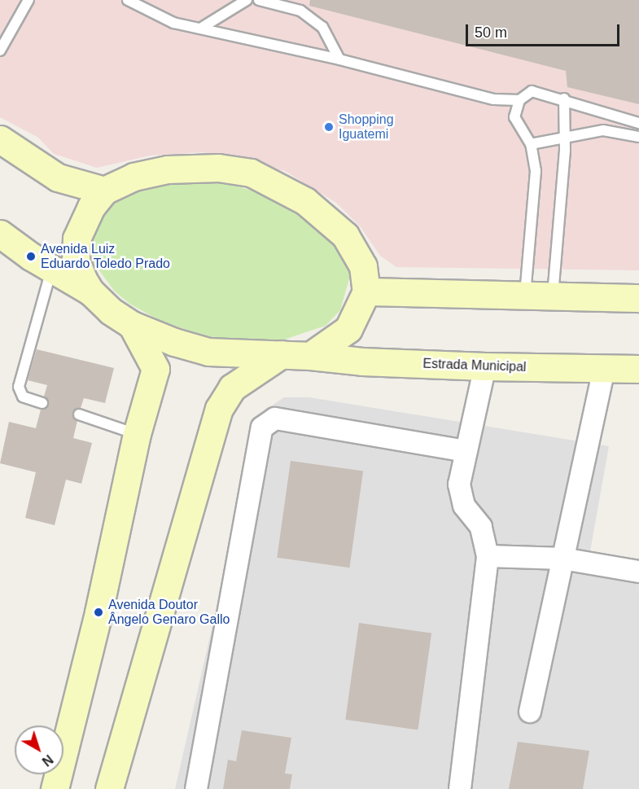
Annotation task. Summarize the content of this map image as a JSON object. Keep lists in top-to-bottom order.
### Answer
{
  "streets": {
    "main road": ["Estrada Municipal"]
  },
  "places": ["Shopping Iguatemi", "Avenida Luiz Eduardo Toledo Prado", "Avenida Doutor Ângelo Genaro Gallo"],
  "scale_bar": "50 m",
  "north": "bottom right"
}
